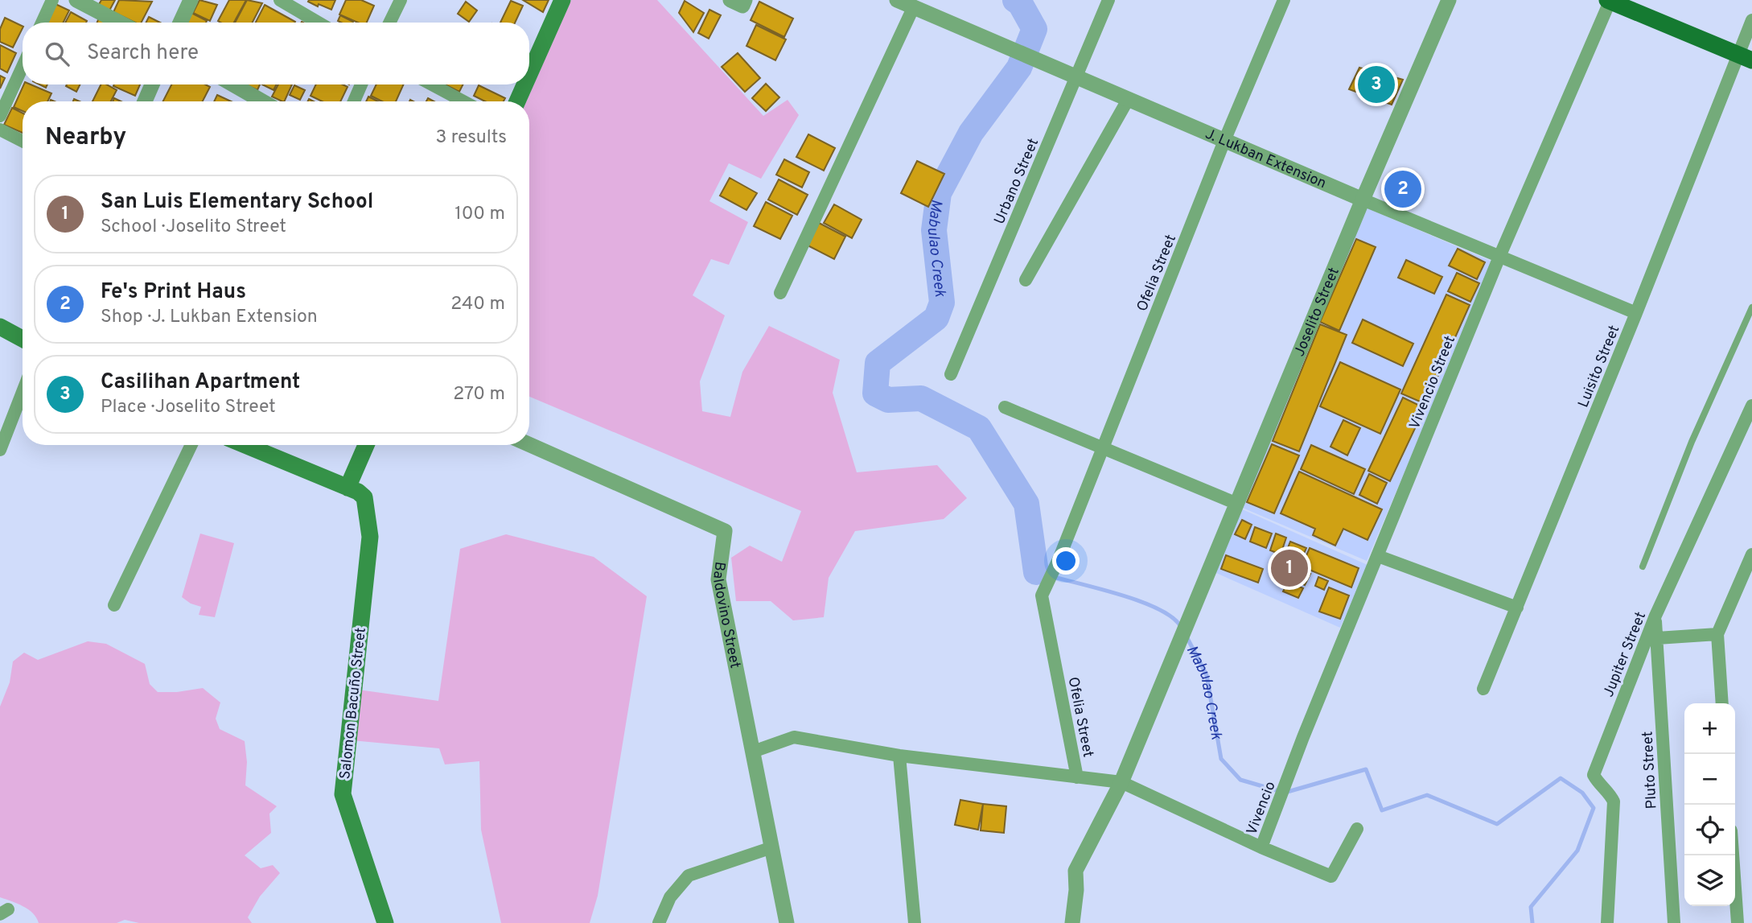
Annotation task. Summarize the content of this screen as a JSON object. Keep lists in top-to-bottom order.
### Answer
{
  "streets": {
    "main road": ["Salomon Bacuño Street"],
    "street": [
      "J. Lukban Extension",
      "Urbano Street",
      "Ofelia Street",
      "Joselito Street",
      "Luisito Street",
      "Vivencio Street",
      "Baldovino Street",
      "Jupiter Street",
      "Pluto Street",
      "Vivencio"
    ]
  },
  "crossings": [
    ["J. Lukban Extension", "Urbano Street"],
    ["J. Lukban Extension", "Ofelia Street"],
    ["J. Lukban Extension", "Joselito Street"],
    ["J. Lukban Extension", "Luisito Street"],
    ["J. Lukban Extension", "Vivencio Street"],
    ["Vivencio Street", "Vivencio"],
    ["Jupiter Street", "Pluto Street"]
  ],
  "water": ["Mabulao Creek"],
  "page": {
    "search": "Search here",
    "pins": ["3", "2", "1"],
    "heading": ["Nearby", "3 results"],
    "list": [
      {
        "mark": "1",
        "name": "San Luis Elementary School",
        "note": "School · Joselito Street",
        "value": "100 m"
      },
      {
        "mark": "2",
        "name": "Fe's Print Haus",
        "note": "Shop · J. Lukban Extension",
        "value": "240 m"
      },
      {
        "mark": "3",
        "name": "Casilihan Apartment",
        "note": "Place · Joselito Street",
        "value": "270 m"
      }
    ],
    "map_buttons": ["+", "−"]
  }
}
